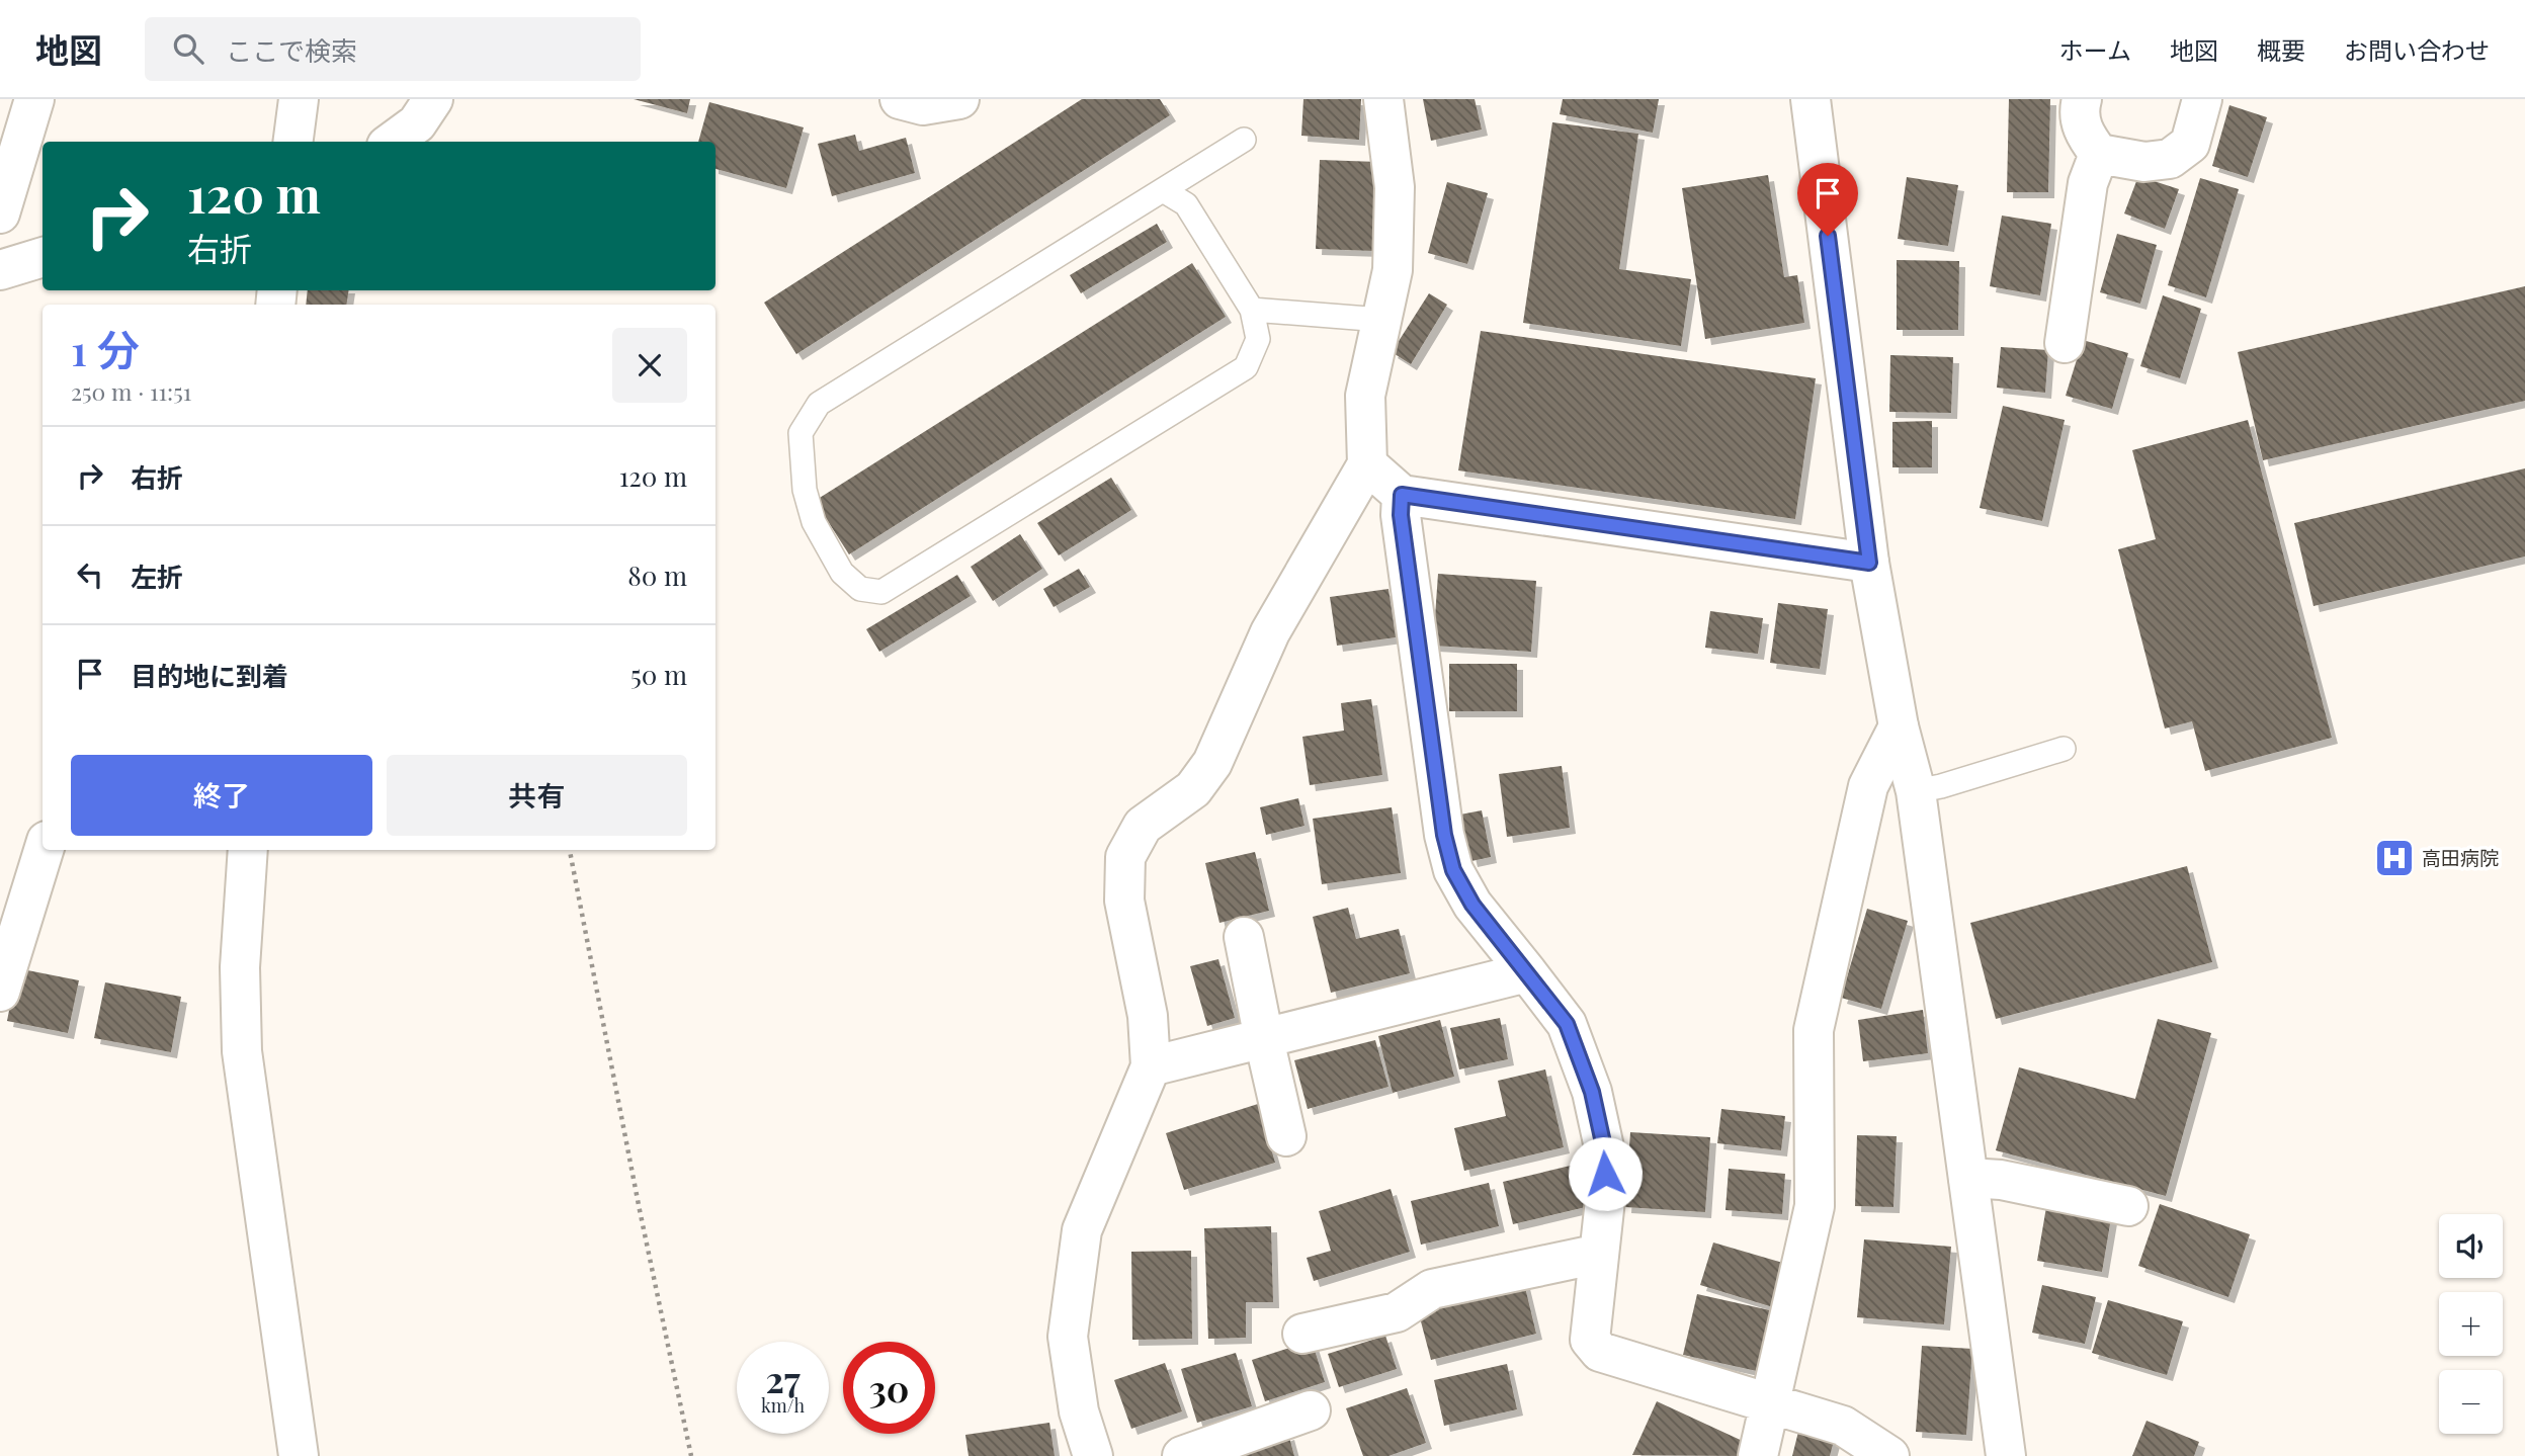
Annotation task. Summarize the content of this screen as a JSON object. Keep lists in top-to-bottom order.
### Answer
{
  "places": {
    "hospital": ["高田病院"]
  },
  "page": {
    "header": "地図",
    "search": "ここで検索",
    "nav": [
      "ホーム",
      "地図",
      "概要",
      "お問い合わせ"
    ],
    "turn": ["120 m", "右折"],
    "heading": ["1 分", "250 m · 11:51"],
    "list": [
      {
        "name": "右折",
        "value": "120 m"
      },
      {
        "name": "左折",
        "value": "80 m"
      },
      {
        "name": "目的地に到着",
        "value": "50 m"
      }
    ],
    "buttons": ["終了", "共有"],
    "map_buttons": ["+", "−"],
    "speed": "27 km/h",
    "limit": "30"
  }
}
